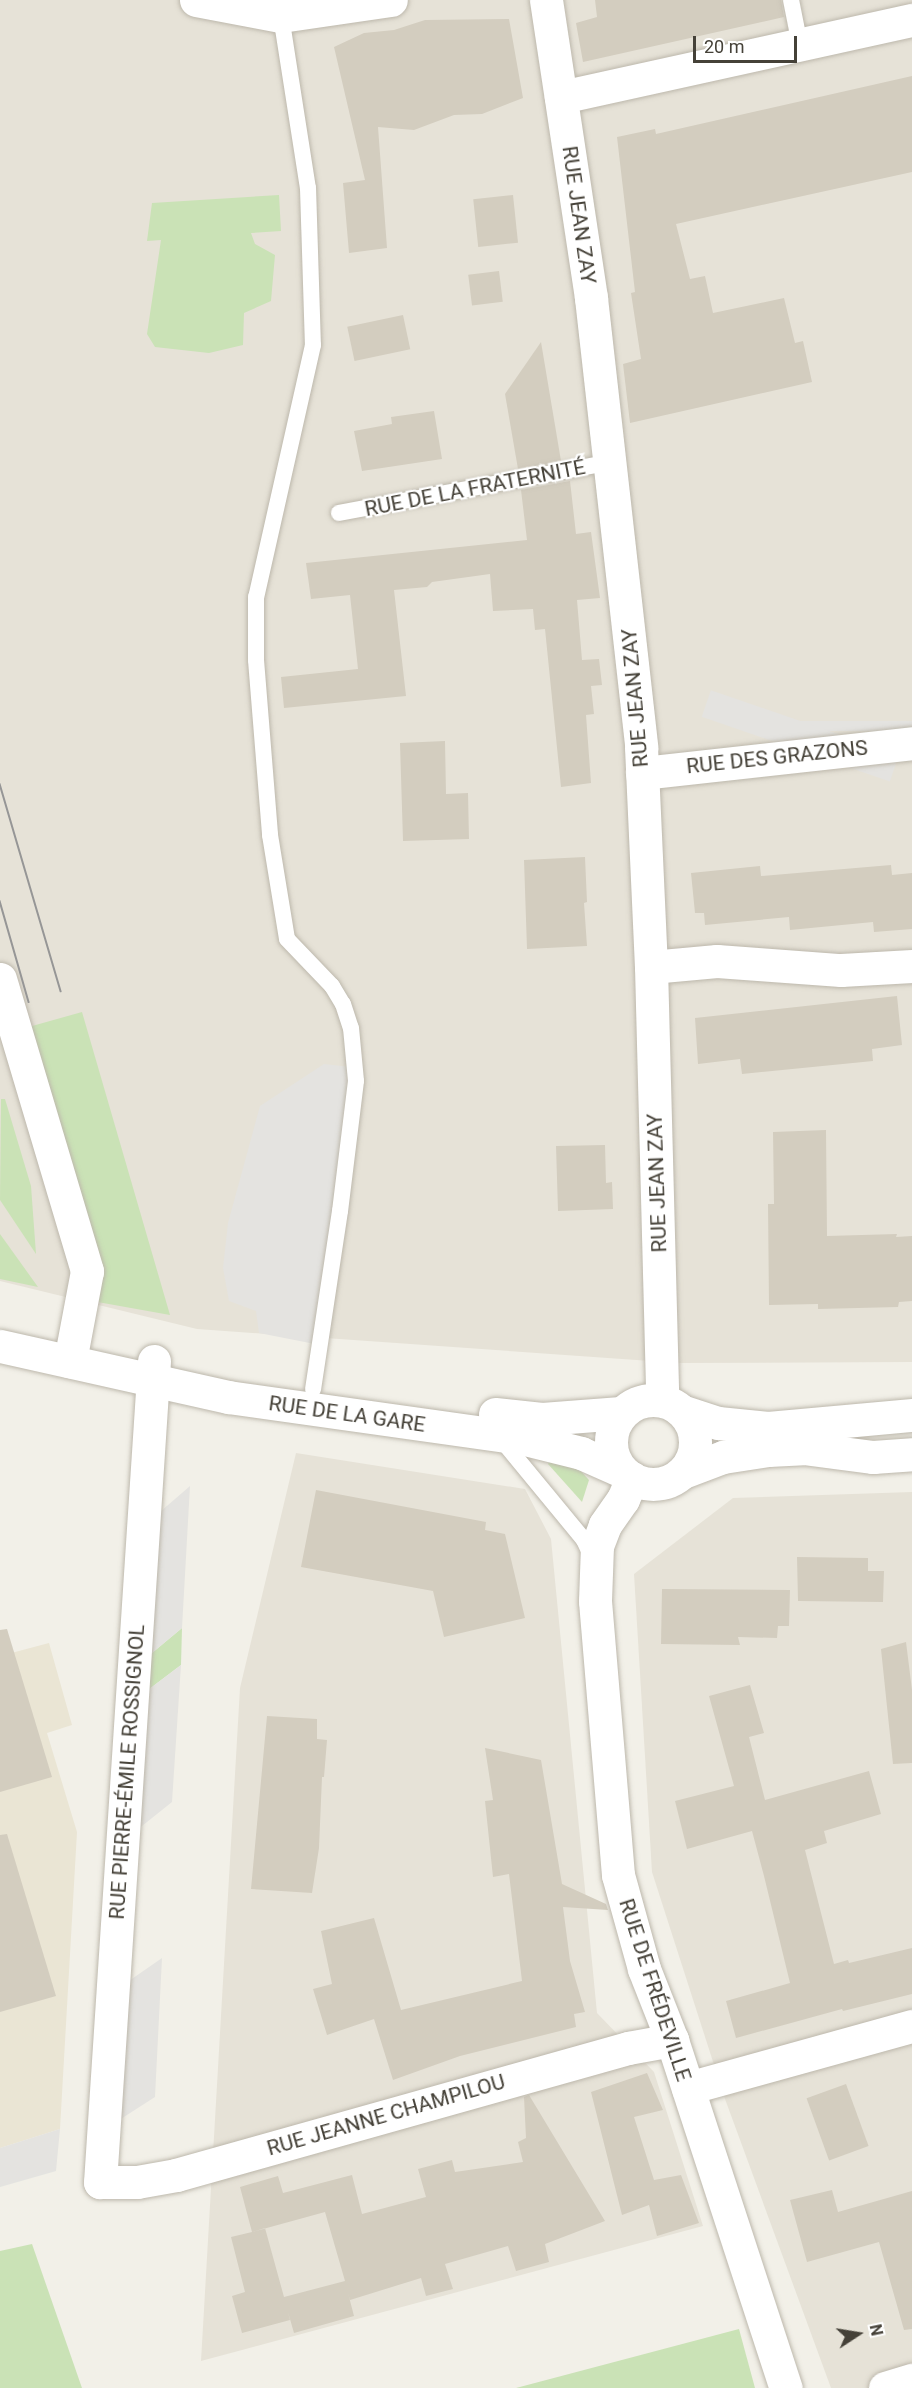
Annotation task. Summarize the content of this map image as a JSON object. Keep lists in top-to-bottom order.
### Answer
{
  "streets": {
    "street": [
      "RUE JEAN ZAY",
      "RUE DES GRAZONS",
      "RUE DE LA GARE",
      "RUE PIERRE-ÉMILE ROSSIGNOL",
      "RUE DE FRÉDEVILLE",
      "RUE JEANNE CHAMPILOU"
    ],
    "lane": ["RUE DE LA FRATERNITÉ"]
  },
  "crossings": [
    ["RUE JEAN ZAY", "RUE DE LA FRATERNITÉ"],
    ["RUE JEAN ZAY", "RUE DES GRAZONS"],
    ["RUE JEAN ZAY", "RUE DE LA GARE"],
    ["RUE JEAN ZAY", "RUE DE FRÉDEVILLE"],
    ["RUE DE LA GARE", "RUE PIERRE-ÉMILE ROSSIGNOL"],
    ["RUE DE LA GARE", "RUE DE FRÉDEVILLE"],
    ["RUE PIERRE-ÉMILE ROSSIGNOL", "RUE JEANNE CHAMPILOU"],
    ["RUE DE FRÉDEVILLE", "RUE JEANNE CHAMPILOU"]
  ],
  "scale_bar": "20 m",
  "north": "right"
}
